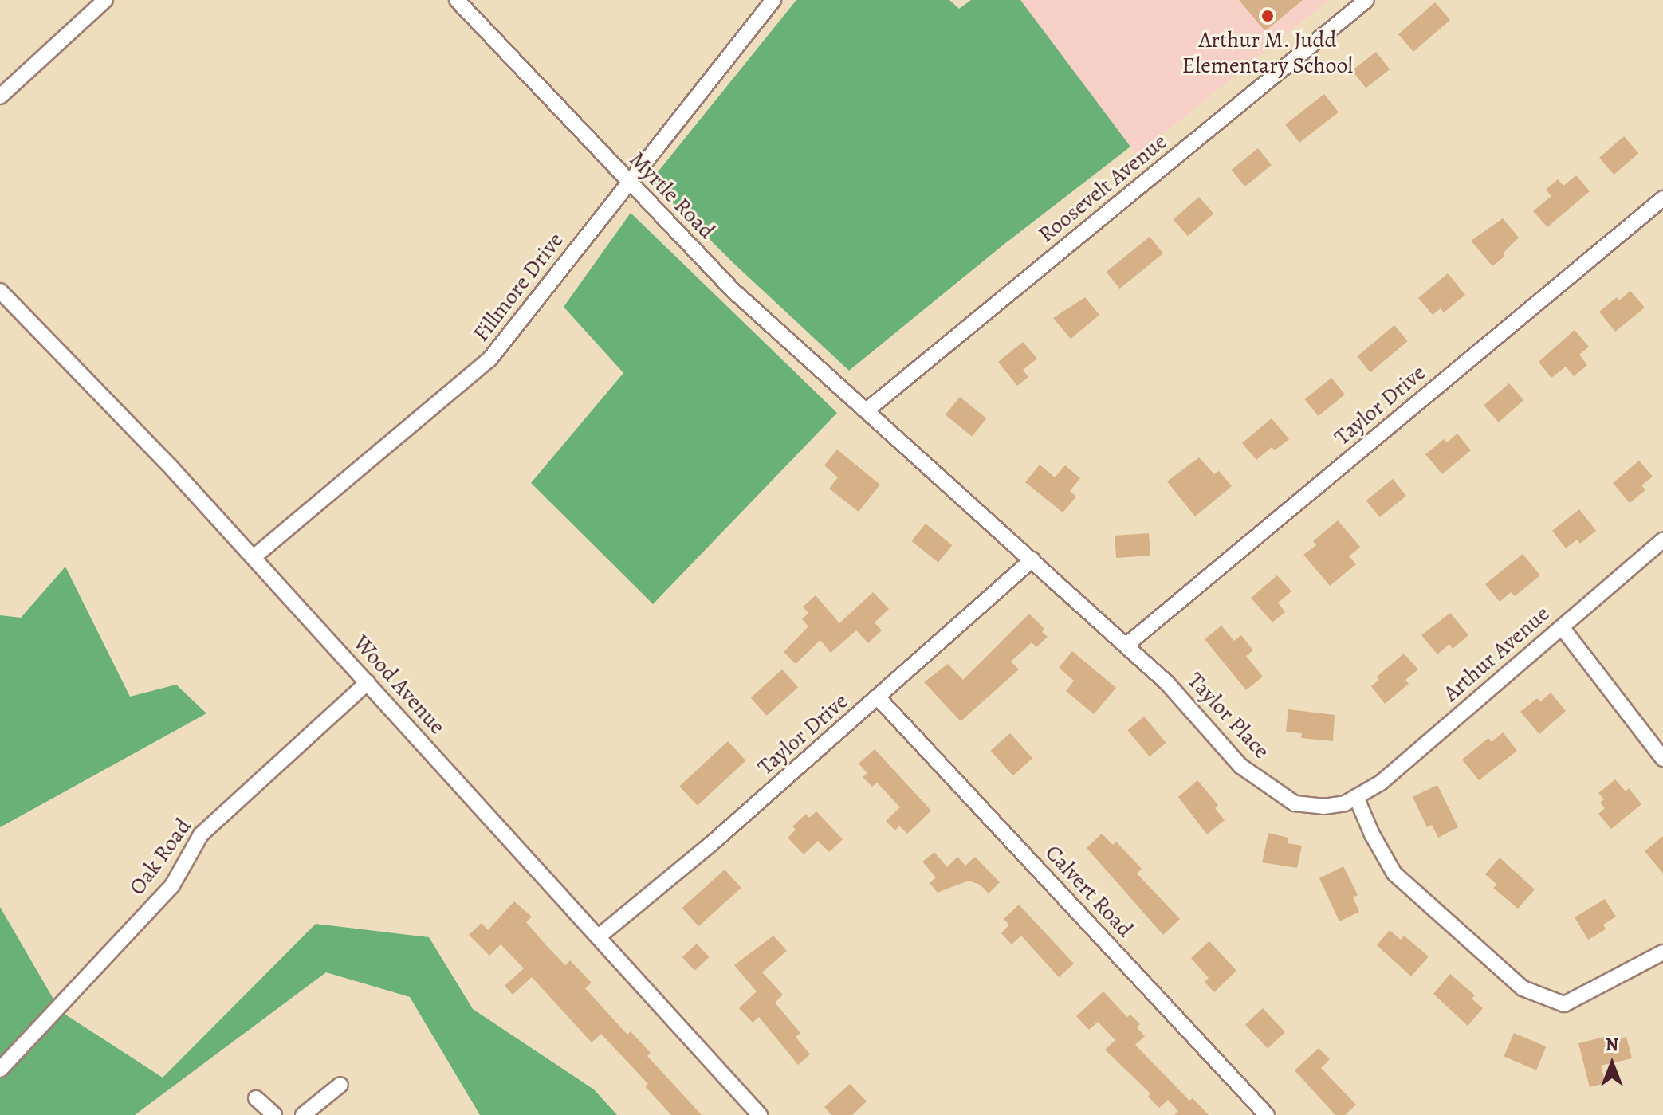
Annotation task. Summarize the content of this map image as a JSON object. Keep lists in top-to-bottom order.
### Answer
{
  "streets": {
    "street": [
      "Roosevelt Avenue",
      "Myrtle Road",
      "Fillmore Drive",
      "Taylor Drive",
      "Arthur Avenue",
      "Wood Avenue",
      "Taylor Place",
      "Oak Road",
      "Calvert Road"
    ]
  },
  "crossings": [
    ["Roosevelt Avenue", "Myrtle Road"],
    ["Roosevelt Avenue", "Taylor Place"],
    ["Myrtle Road", "Fillmore Drive"],
    ["Myrtle Road", "Taylor Place"],
    ["Fillmore Drive", "Wood Avenue"],
    ["Taylor Drive", "Wood Avenue"],
    ["Taylor Drive", "Taylor Place"],
    ["Taylor Drive", "Calvert Road"],
    ["Arthur Avenue", "Taylor Place"],
    ["Wood Avenue", "Oak Road"]
  ],
  "places": ["Arthur M. Judd Elementary School"],
  "north": "top"
}
